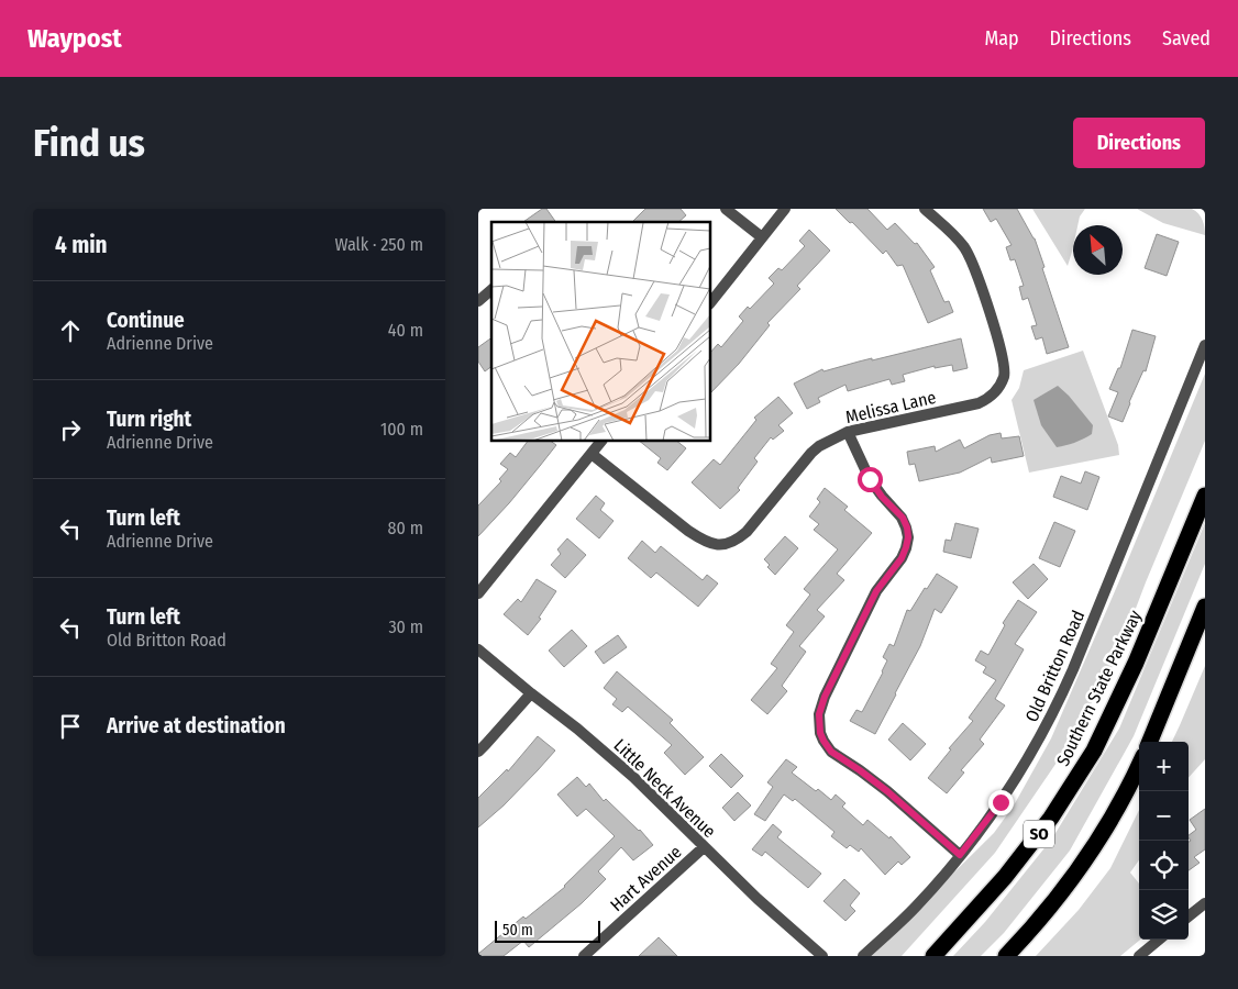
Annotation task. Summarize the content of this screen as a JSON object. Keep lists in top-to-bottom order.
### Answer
{
  "streets": {
    "highway": ["Southern State Parkway", "SO"],
    "street": [
      "Melissa Lane",
      "Old Britton Road",
      "Little Neck Avenue",
      "Hart Avenue"
    ]
  },
  "crossings": [
    ["Little Neck Avenue", "Hart Avenue"]
  ],
  "scale_bar": "50 m",
  "north": "top left",
  "page": {
    "header": "Waypost",
    "nav": ["Map", "Directions", "Saved"],
    "buttons": "Directions",
    "title": "Find us",
    "heading": ["4 min", "Walk · 250 m"],
    "list": [
      ["Continue", "Adrienne Drive", "40 m"],
      ["Turn right", "Adrienne Drive", "100 m"],
      ["Turn left", "Adrienne Drive", "80 m"],
      ["Turn left", "Old Britton Road", "30 m"],
      "Arrive at destination"
    ],
    "map_buttons": ["+", "−"],
    "scale": "50 m"
  }
}
